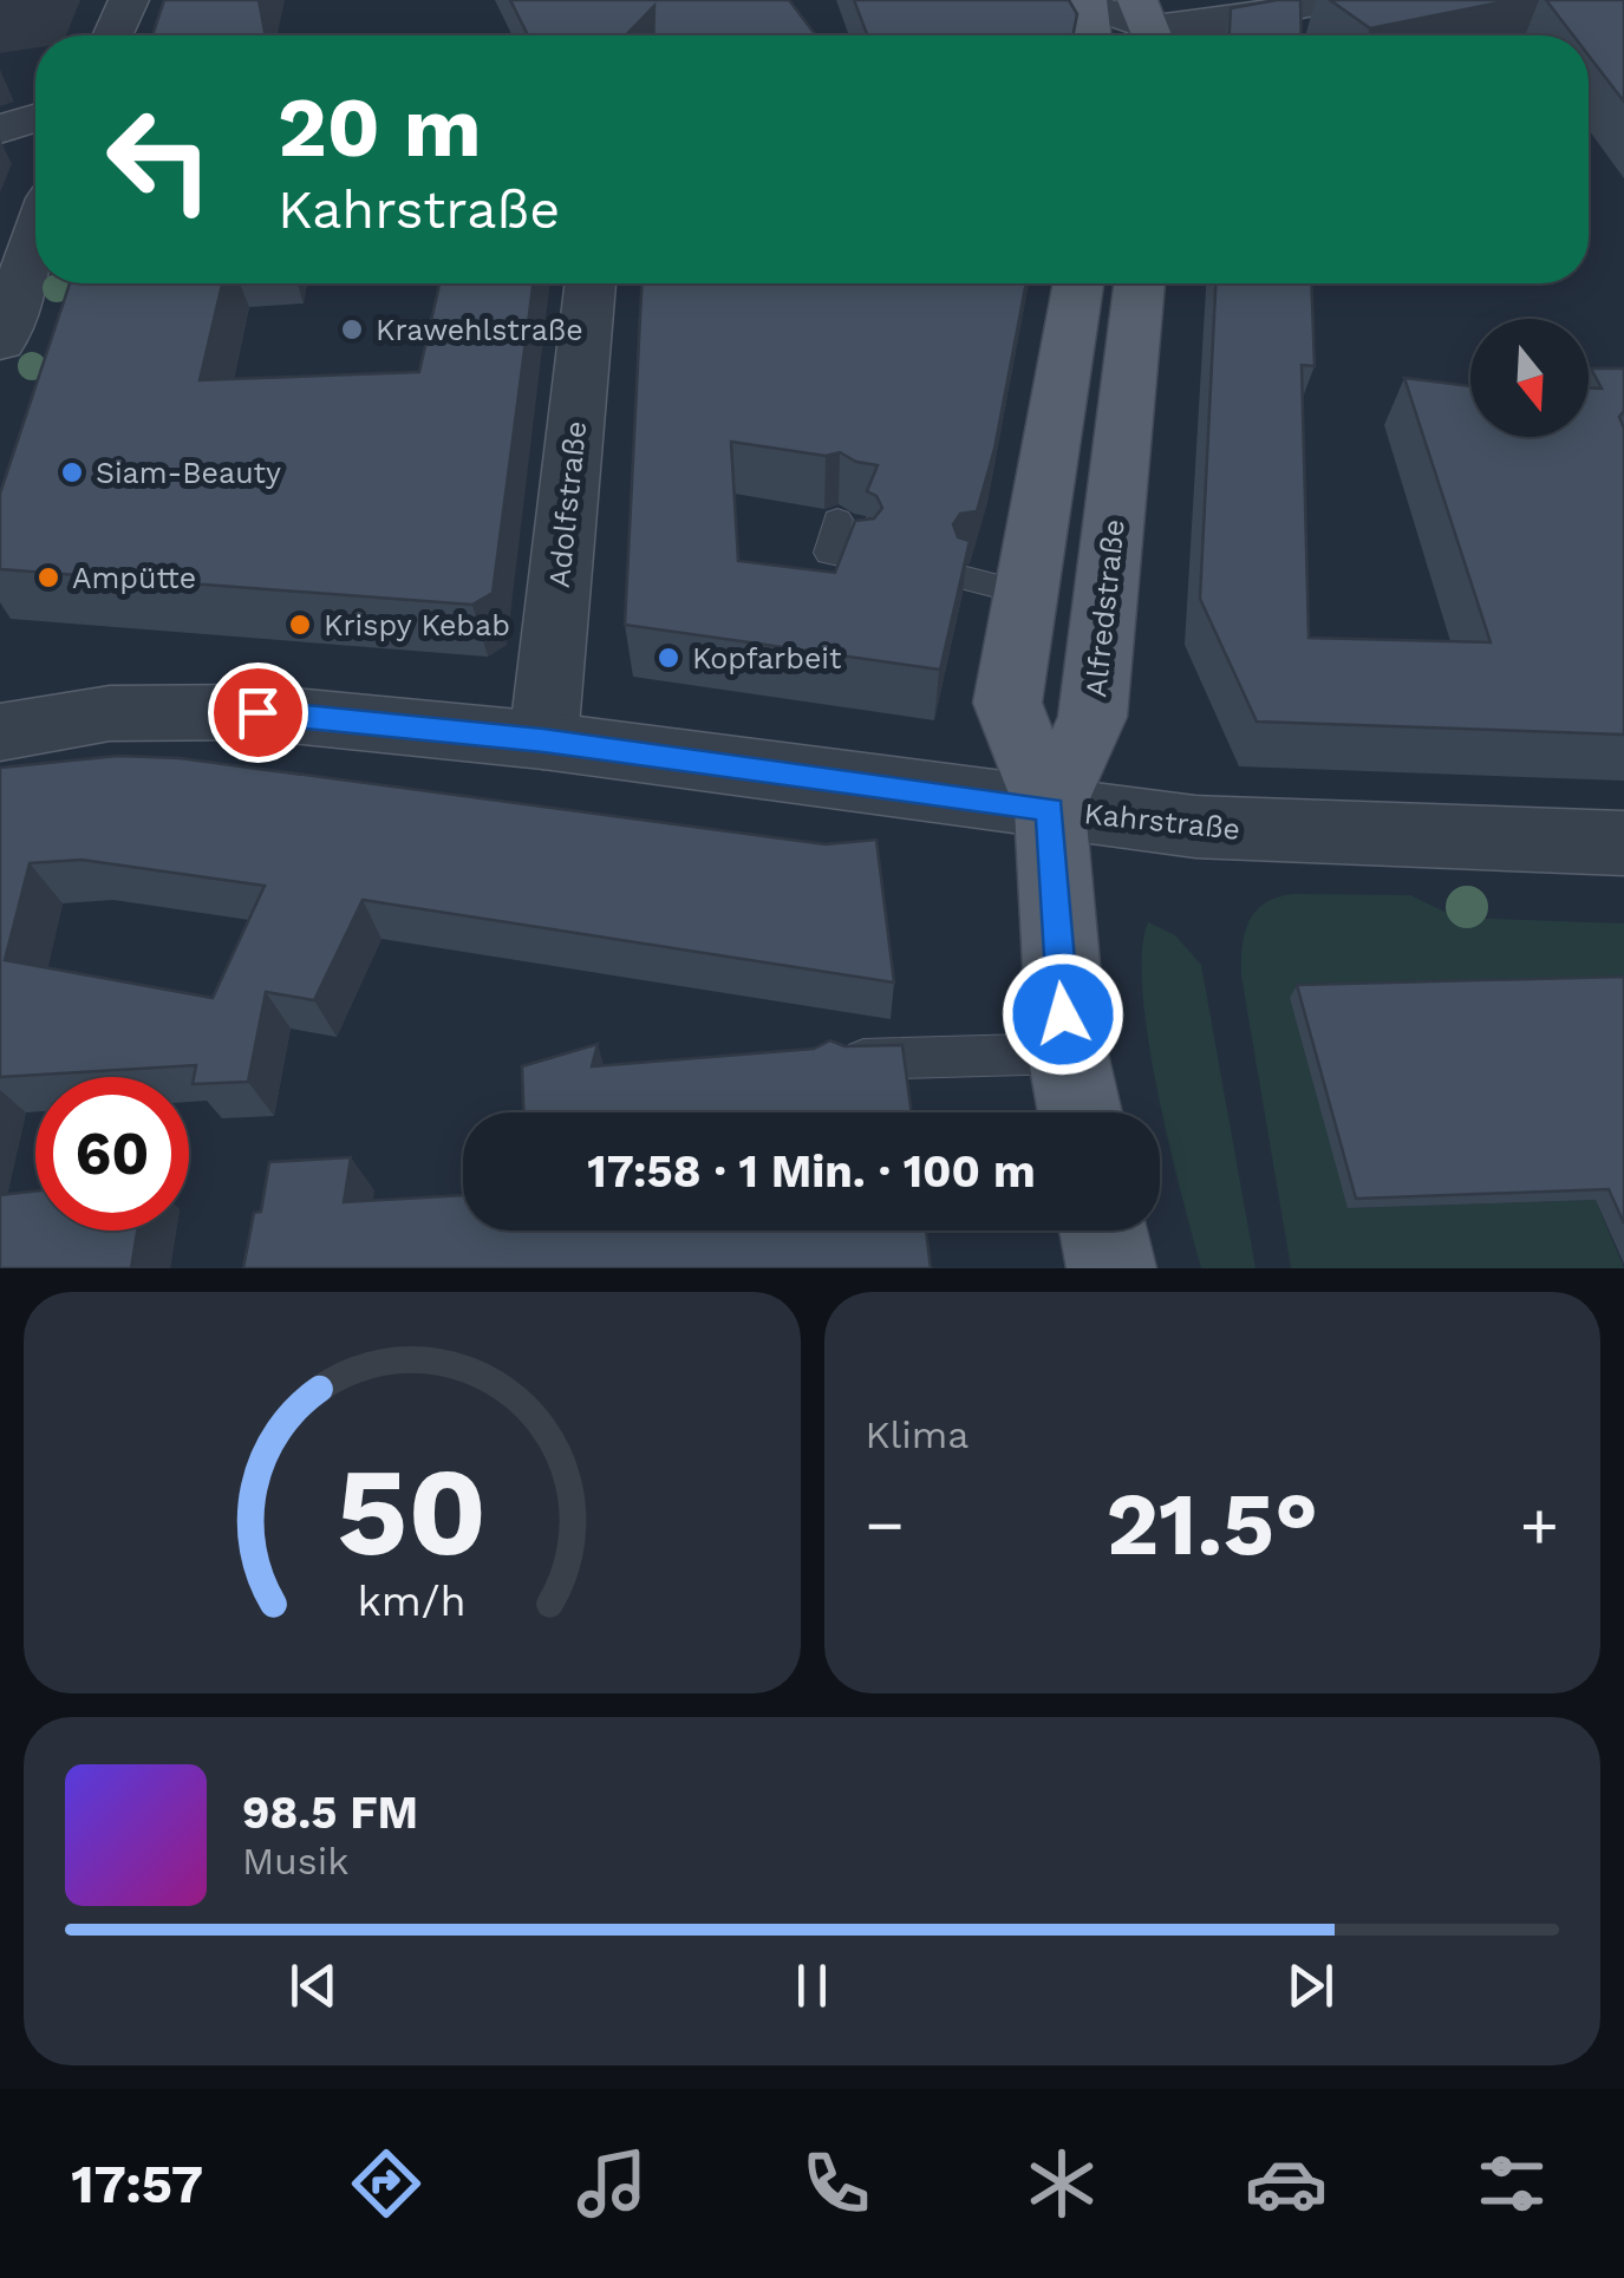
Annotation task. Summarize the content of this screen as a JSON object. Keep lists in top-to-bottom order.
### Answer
{
  "streets": {
    "main road": ["Alfredstraße"],
    "street": ["Adolfstraße", "Kahrstraße"]
  },
  "crossings": [
    ["Adolfstraße", "Kahrstraße"],
    ["Alfredstraße", "Kahrstraße"]
  ],
  "places": [
    "Krawehlstraße",
    "Siam-Beauty",
    "Ampütte",
    "Krispy Kebab",
    "Kopfarbeit"
  ],
  "north": "bottom",
  "page": {
    "turn": ["20 m", "Kahrstraße"],
    "limit": "60",
    "trip": "17:58 · 1 Min. · 100 m",
    "tile": "Klima",
    "heat": ["−", "21.5°", "+"],
    "song": ["98.5 FM", "Musik"],
    "tabs": "17:57",
    "gauge": ["50", "km/h"]
  }
}
